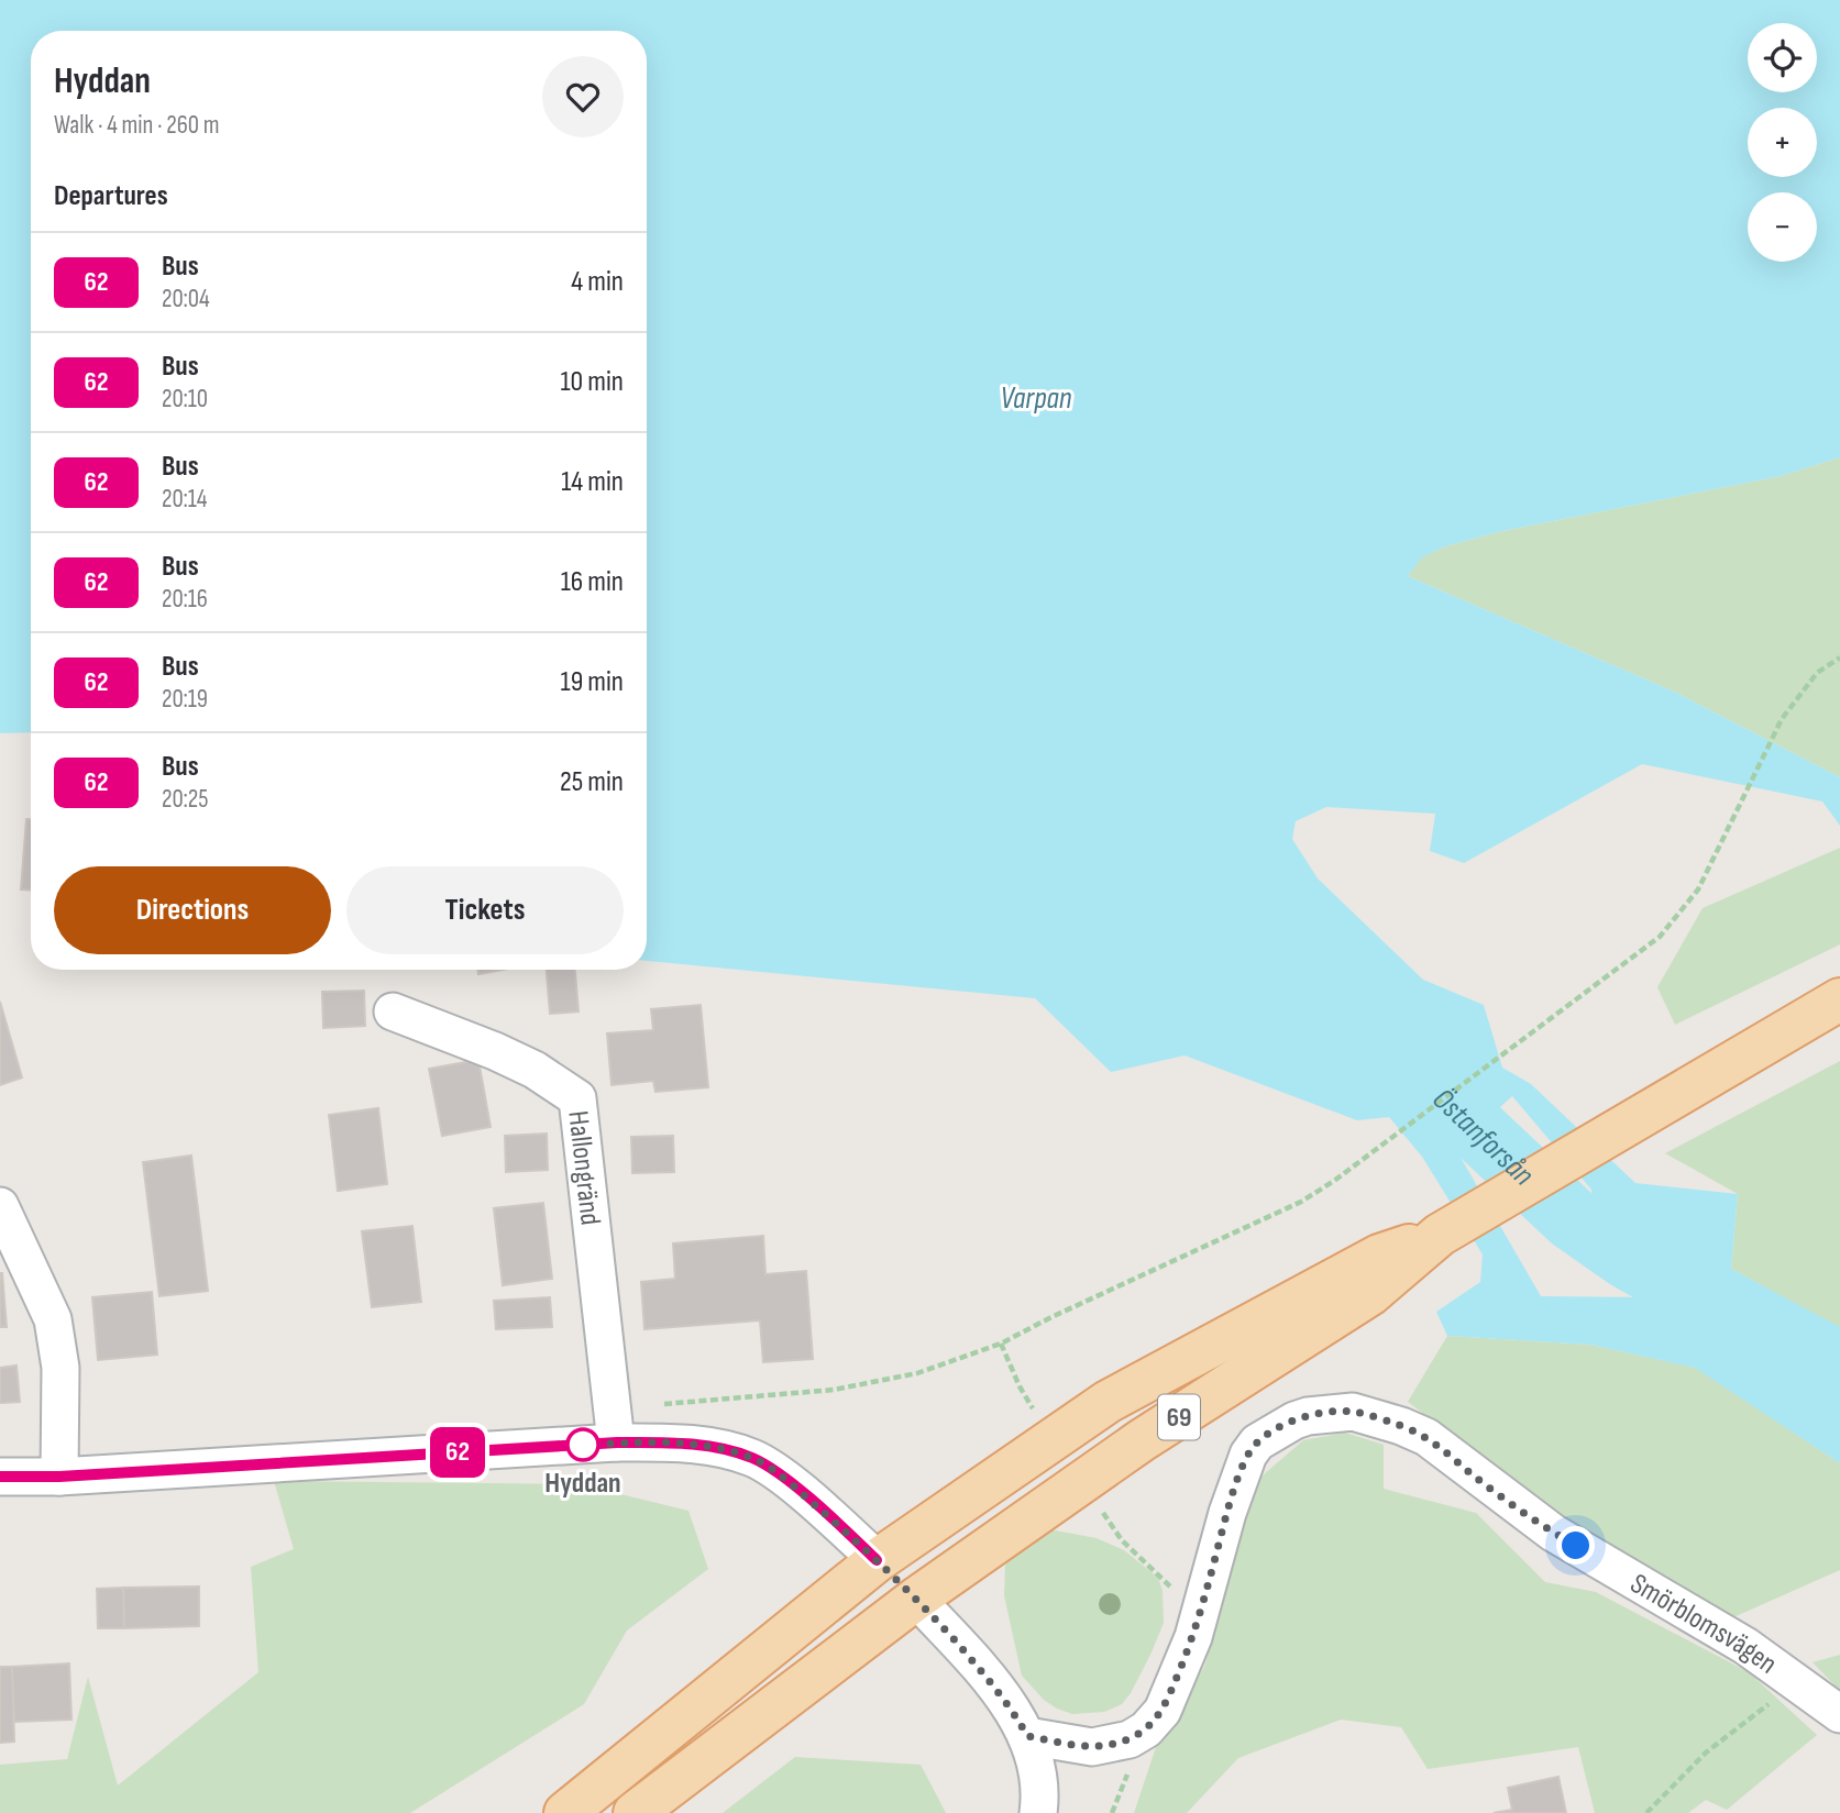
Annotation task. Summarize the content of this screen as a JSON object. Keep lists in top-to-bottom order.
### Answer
{
  "streets": {
    "main road": ["69"],
    "street": ["Hallongränd", "Smörblomsvägen"]
  },
  "water": ["Varpan", "Östanforsån"],
  "places": ["Hyddan"],
  "lines": ["bus line 62"],
  "page": {
    "on_map": "62",
    "map_buttons": ["+", "−"],
    "heading": [
      ["Hyddan", "Walk · 4 min · 260 m"],
      "Departures"
    ],
    "list": [
      {
        "mark": "62",
        "name": "Bus",
        "note": "20:04",
        "value": "4 min"
      },
      {
        "mark": "62",
        "name": "Bus",
        "note": "20:10",
        "value": "10 min"
      },
      {
        "mark": "62",
        "name": "Bus",
        "note": "20:14",
        "value": "14 min"
      },
      {
        "mark": "62",
        "name": "Bus",
        "note": "20:16",
        "value": "16 min"
      },
      {
        "mark": "62",
        "name": "Bus",
        "note": "20:19",
        "value": "19 min"
      },
      {
        "mark": "62",
        "name": "Bus",
        "note": "20:25",
        "value": "25 min"
      }
    ],
    "buttons": ["Directions", "Tickets"]
  }
}
